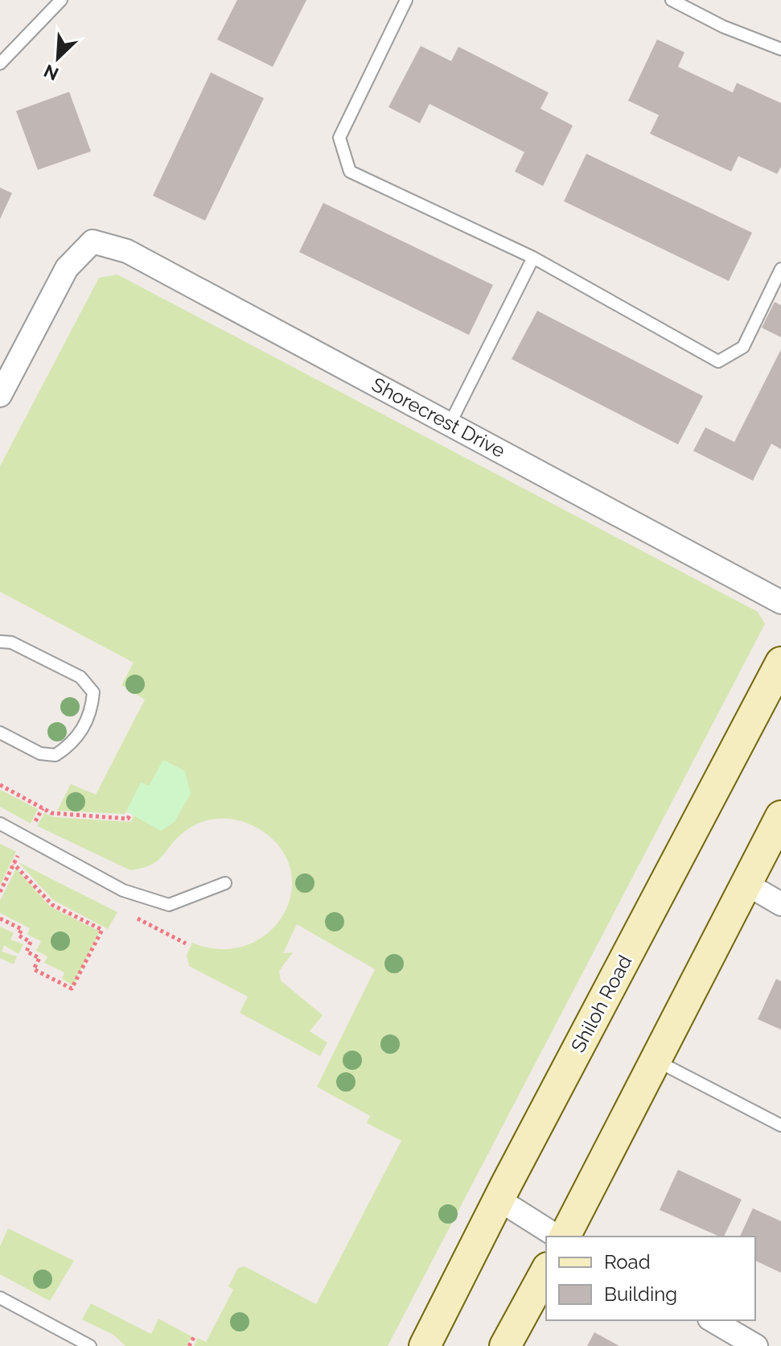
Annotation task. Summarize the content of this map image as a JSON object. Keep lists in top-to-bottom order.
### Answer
{
  "streets": {
    "main road": ["Shiloh Road"],
    "street": ["Shorecrest Drive"]
  },
  "legend": ["Road", "Building"],
  "north": "bottom left"
}
